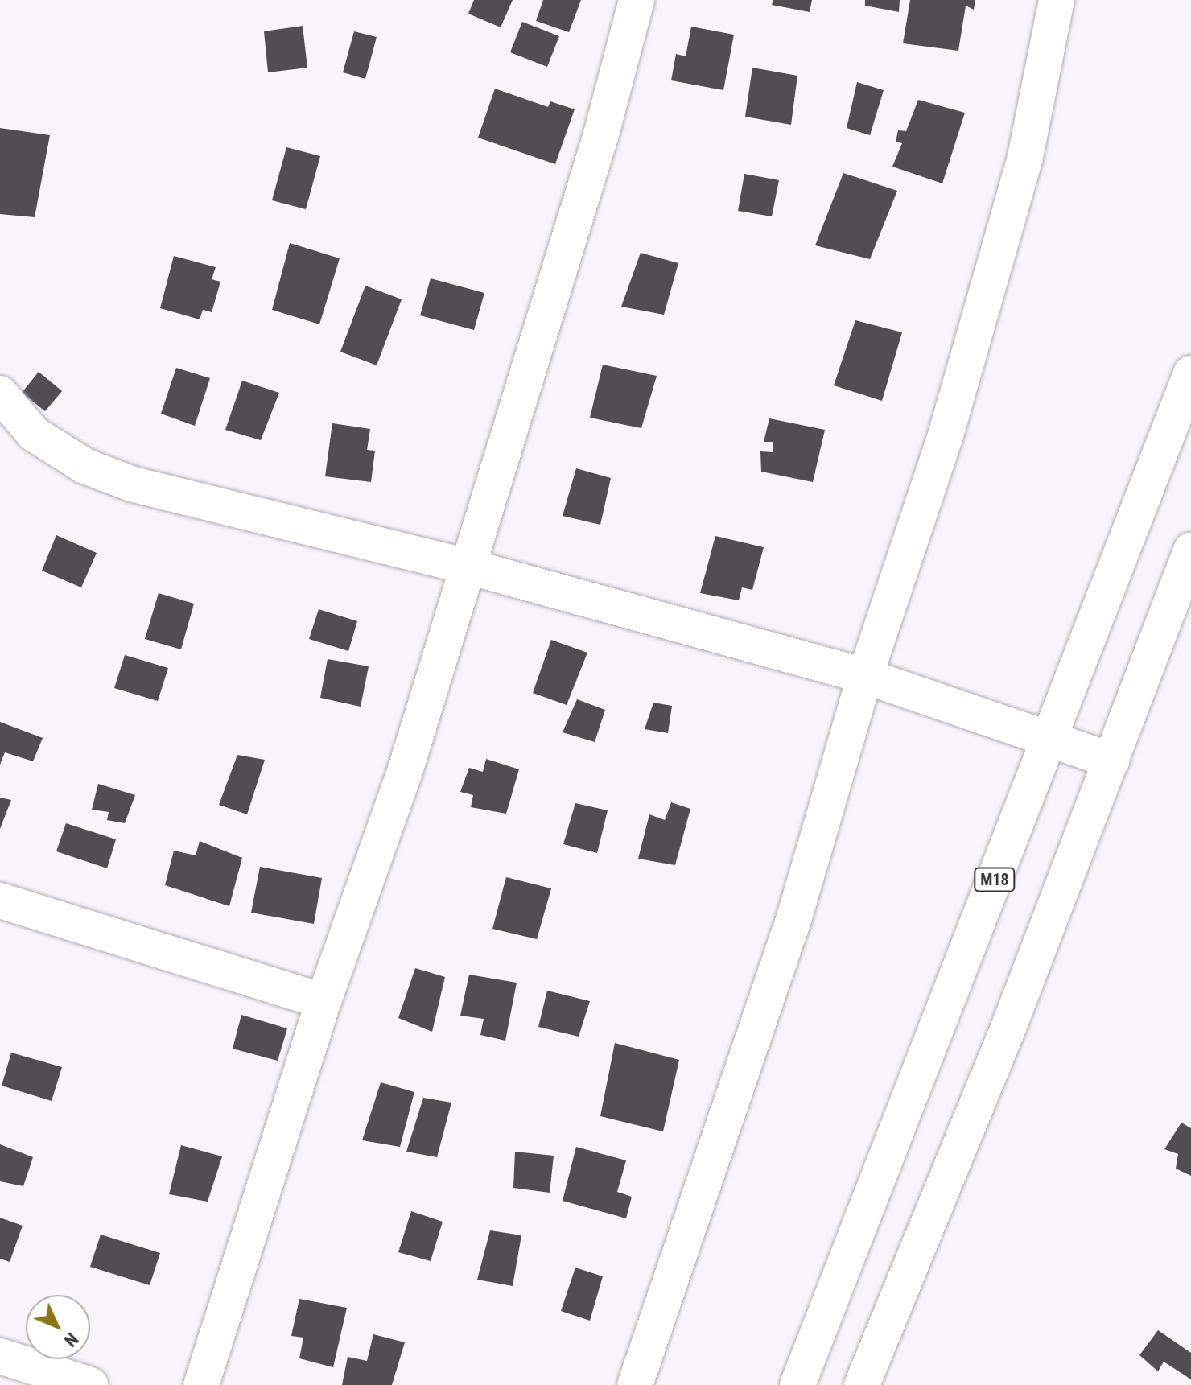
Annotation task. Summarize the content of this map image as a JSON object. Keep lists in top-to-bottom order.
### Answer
{
  "streets": {
    "street": ["M18"]
  },
  "north": "bottom right"
}
